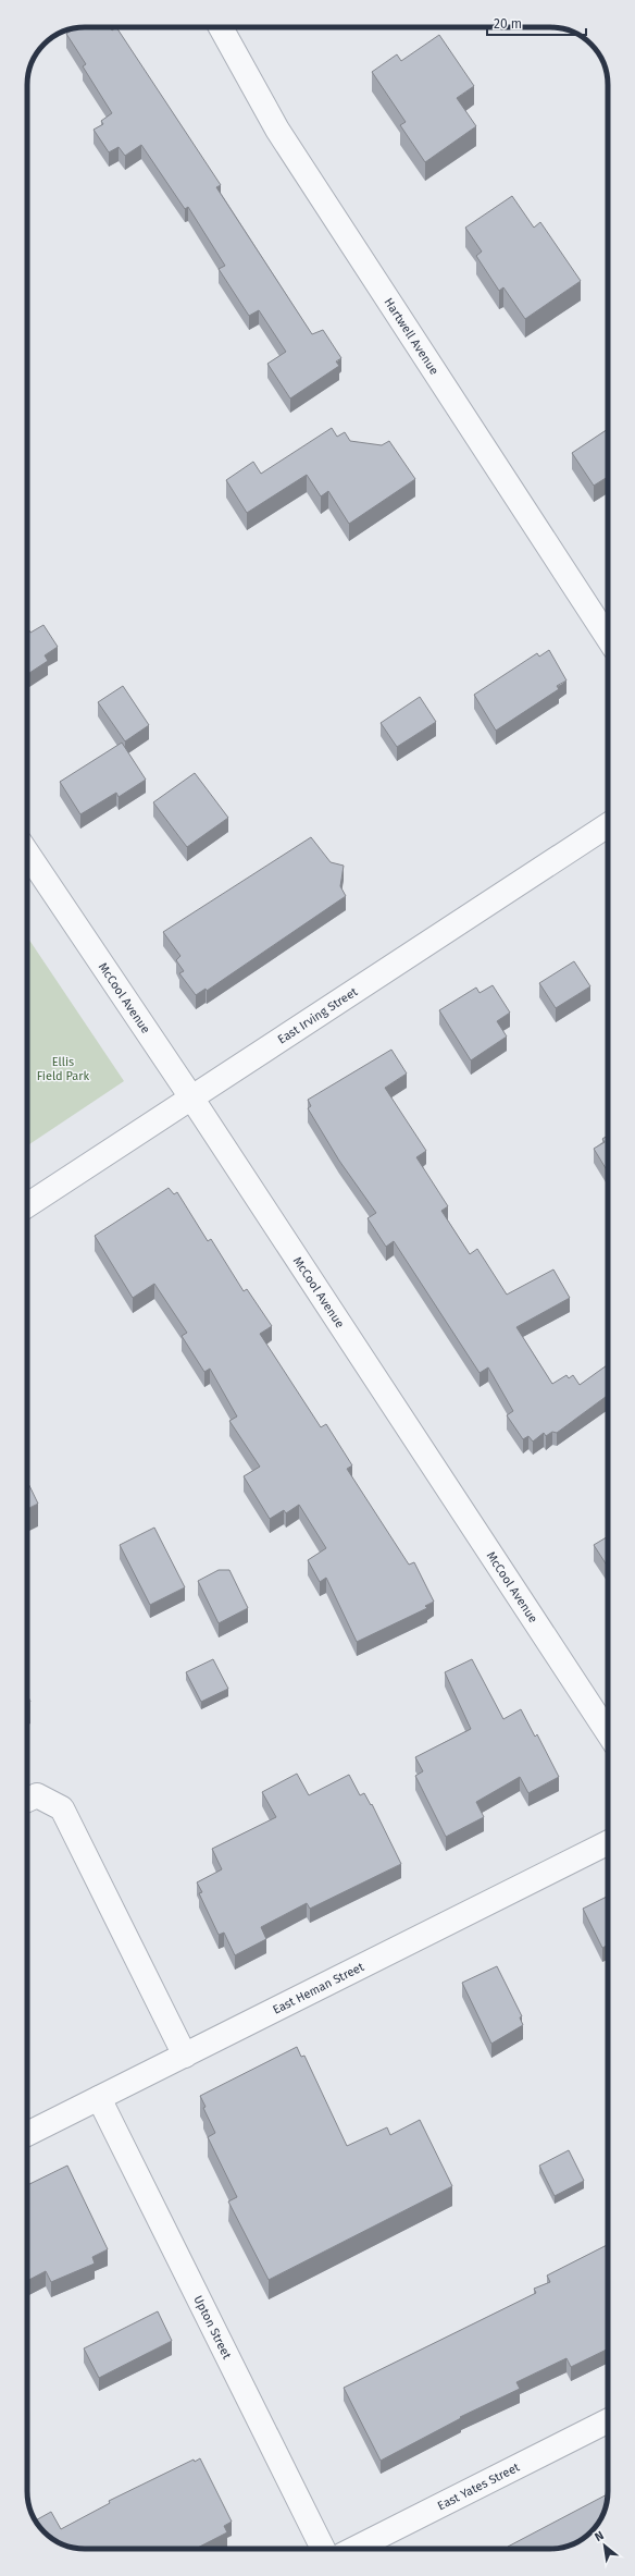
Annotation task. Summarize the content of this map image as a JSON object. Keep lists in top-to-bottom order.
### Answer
{
  "streets": {
    "street": [
      "Hartwell Avenue",
      "McCool Avenue",
      "East Irving Street",
      "East Heman Street",
      "Upton Street",
      "East Yates Street"
    ]
  },
  "crossings": [
    ["McCool Avenue", "East Irving Street"],
    ["East Heman Street", "Upton Street"]
  ],
  "parks": ["Ellis Field Park"],
  "scale_bar": "20 m",
  "north": "top left"
}
